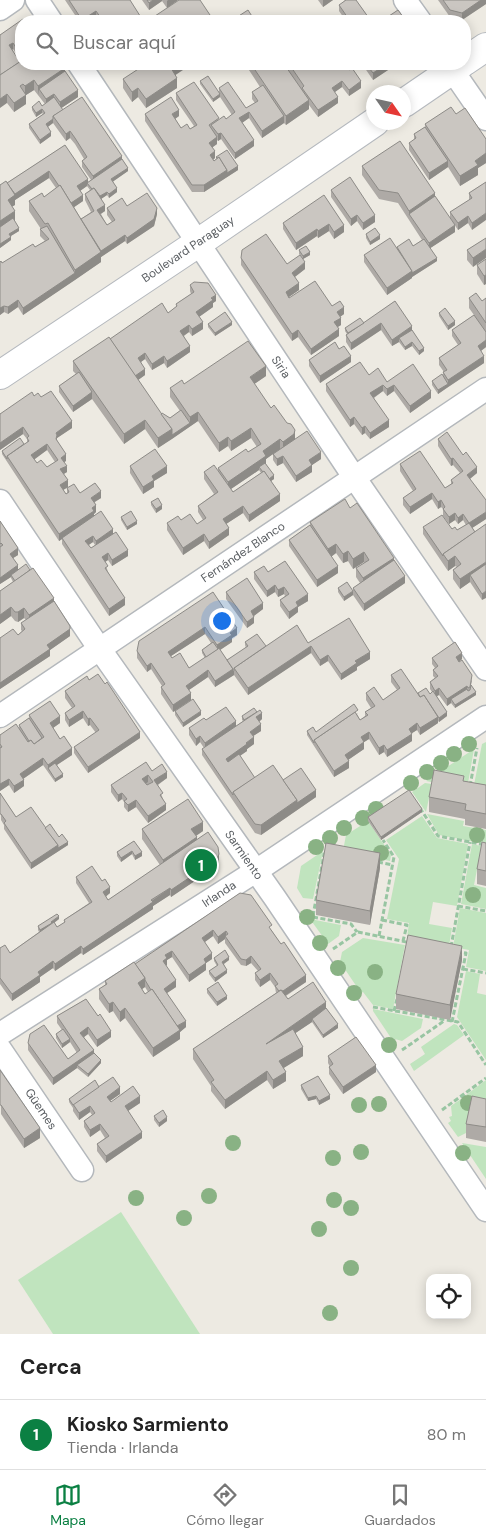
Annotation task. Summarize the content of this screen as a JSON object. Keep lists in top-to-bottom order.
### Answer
{
  "streets": {
    "main road": ["Boulevard Paraguay"],
    "street": [
      "Siria",
      "Fernández Blanco",
      "Sarmiento",
      "Irlanda",
      "Güemes"
    ]
  },
  "crossings": [
    ["Boulevard Paraguay", "Siria"],
    ["Siria", "Fernández Blanco"],
    ["Fernández Blanco", "Sarmiento"],
    ["Sarmiento", "Irlanda"]
  ],
  "north": "bottom right",
  "page": {
    "search": "Buscar aquí",
    "pins": "1",
    "heading": "Cerca",
    "list": [
      {
        "mark": "1",
        "name": "Kiosko Sarmiento",
        "note": "Tienda · Irlanda",
        "value": "80 m"
      }
    ],
    "nav": ["Mapa", "Cómo llegar", "Guardados"]
  }
}
